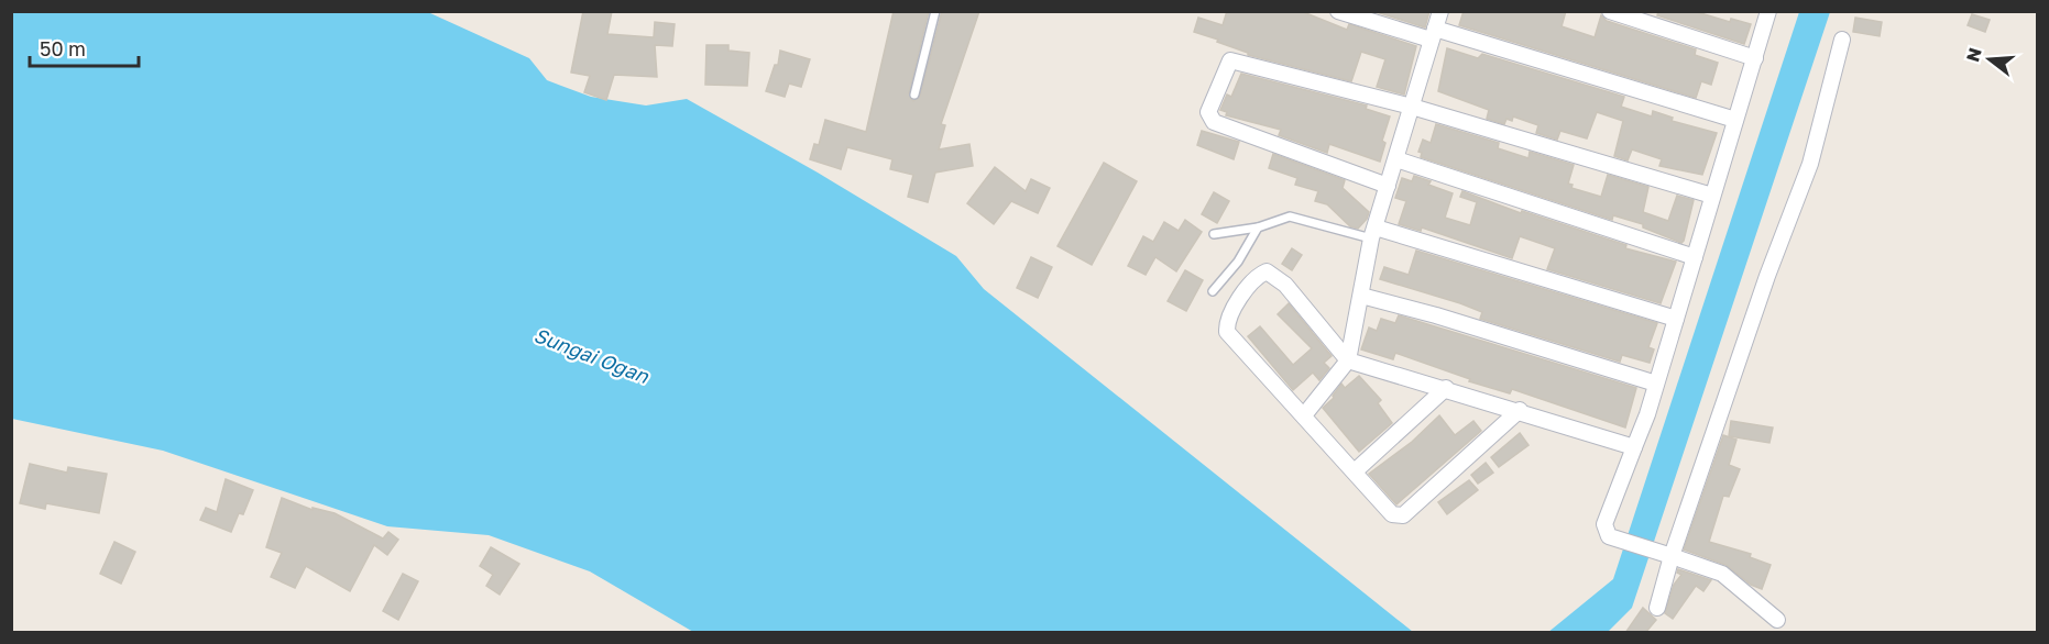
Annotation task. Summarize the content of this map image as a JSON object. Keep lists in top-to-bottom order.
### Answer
{
  "water": ["Sungai Ogan"],
  "scale_bar": "50 m",
  "north": "left"
}
